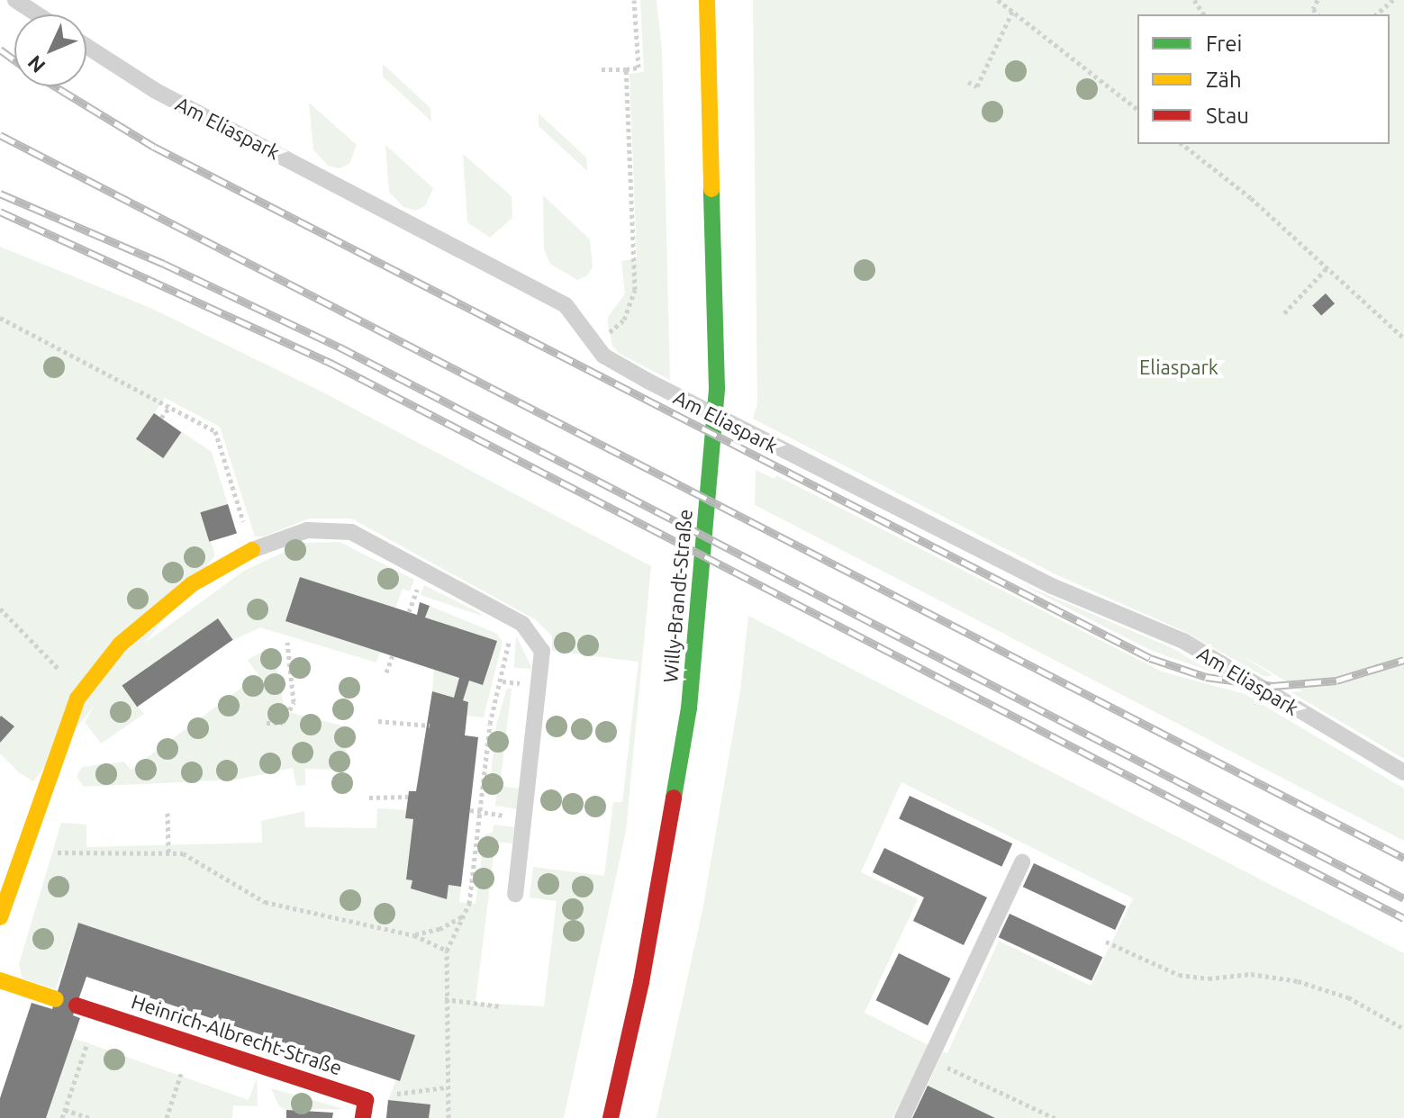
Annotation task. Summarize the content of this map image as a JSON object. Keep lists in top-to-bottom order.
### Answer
{
  "streets": {
    "main road": ["Willy-Brandt-Straße", "Heinrich-Albrecht-Straße"],
    "lane": ["Am Eliaspark"]
  },
  "parks": ["Eliaspark"],
  "legend": ["Frei", "Zäh", "Stau"],
  "north": "bottom left"
}
